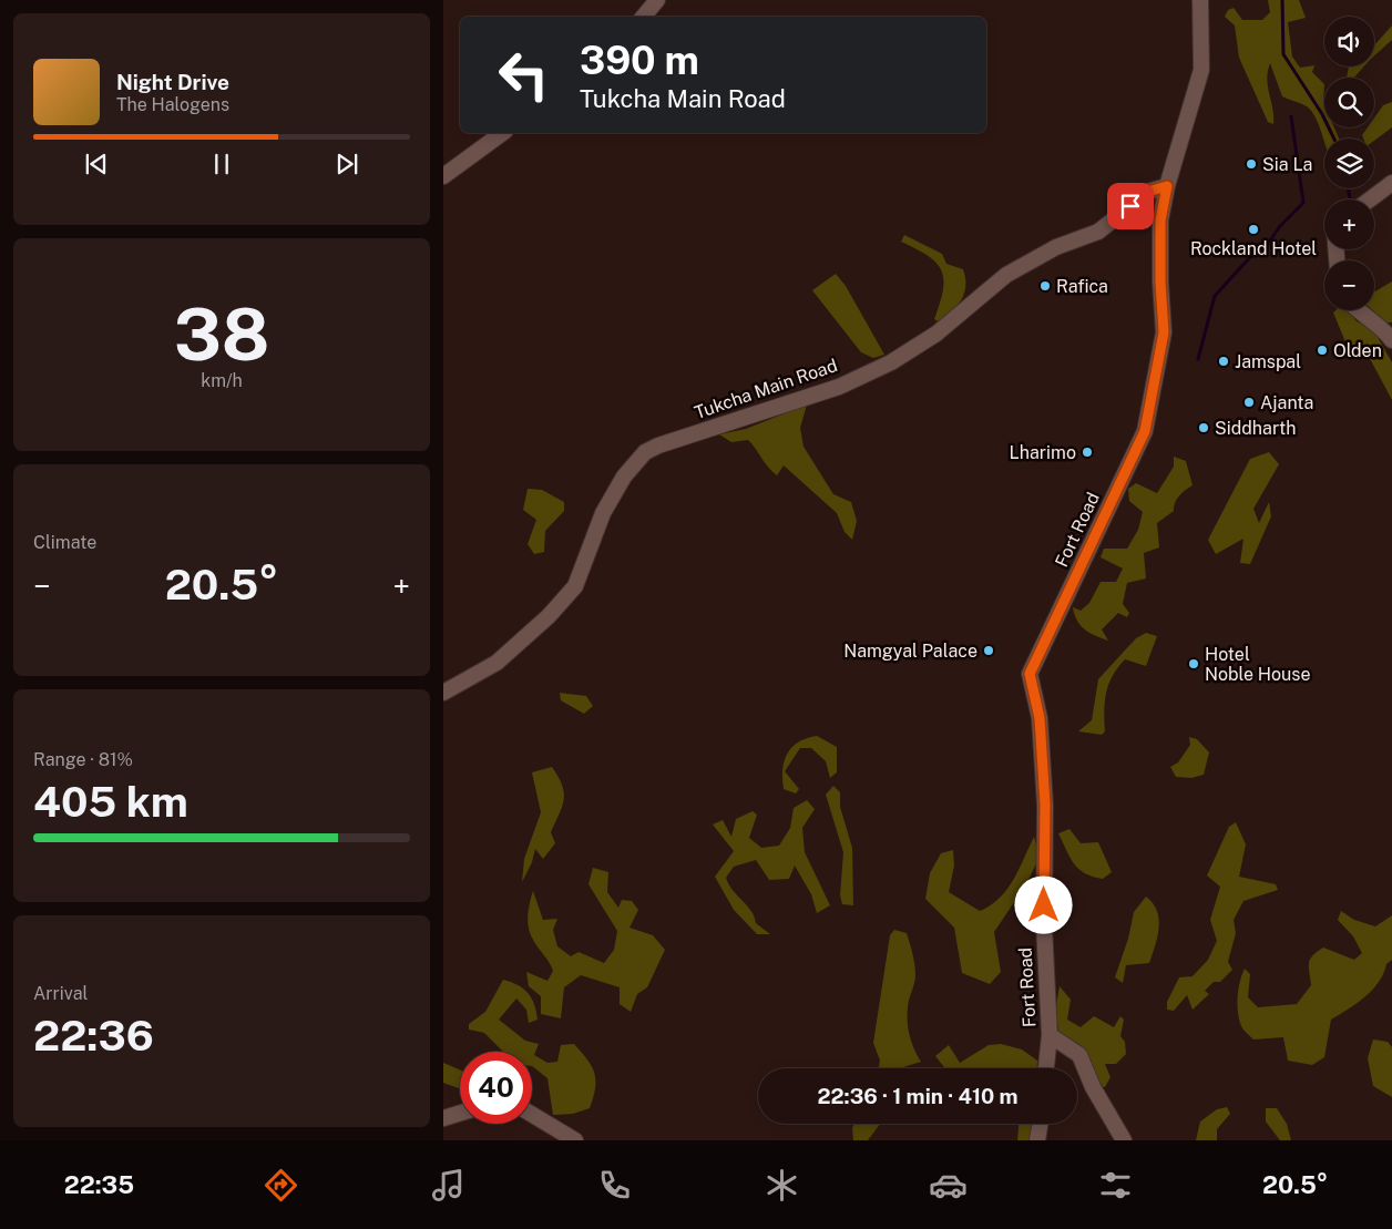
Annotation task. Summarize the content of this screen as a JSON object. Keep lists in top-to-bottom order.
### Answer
{
  "streets": {
    "street": ["Tukcha Main Road", "Fort Road"]
  },
  "crossings": [
    ["Tukcha Main Road", "Fort Road"]
  ],
  "places": [
    "Sia La",
    "Rockland Hotel",
    "Rafica",
    "Olden",
    "Jamspal",
    "Ajanta",
    "Siddharth",
    "Lharimo",
    "Namgyal Palace",
    "Hotel Noble House"
  ],
  "page": {
    "map_buttons": ["+", "−"],
    "turn": ["390 m", "Tukcha Main Road"],
    "song": ["Night Drive", "The Halogens"],
    "tile": [
      ["38", "km/h"],
      "Climate",
      ["Range · 81%", "405 km"],
      ["Arrival", "22:36"]
    ],
    "heat": ["−", "20.5°", "+"],
    "limit": "40",
    "trip": "22:36 · 1 min · 410 m",
    "tabs": ["22:35", "20.5°"]
  }
}
